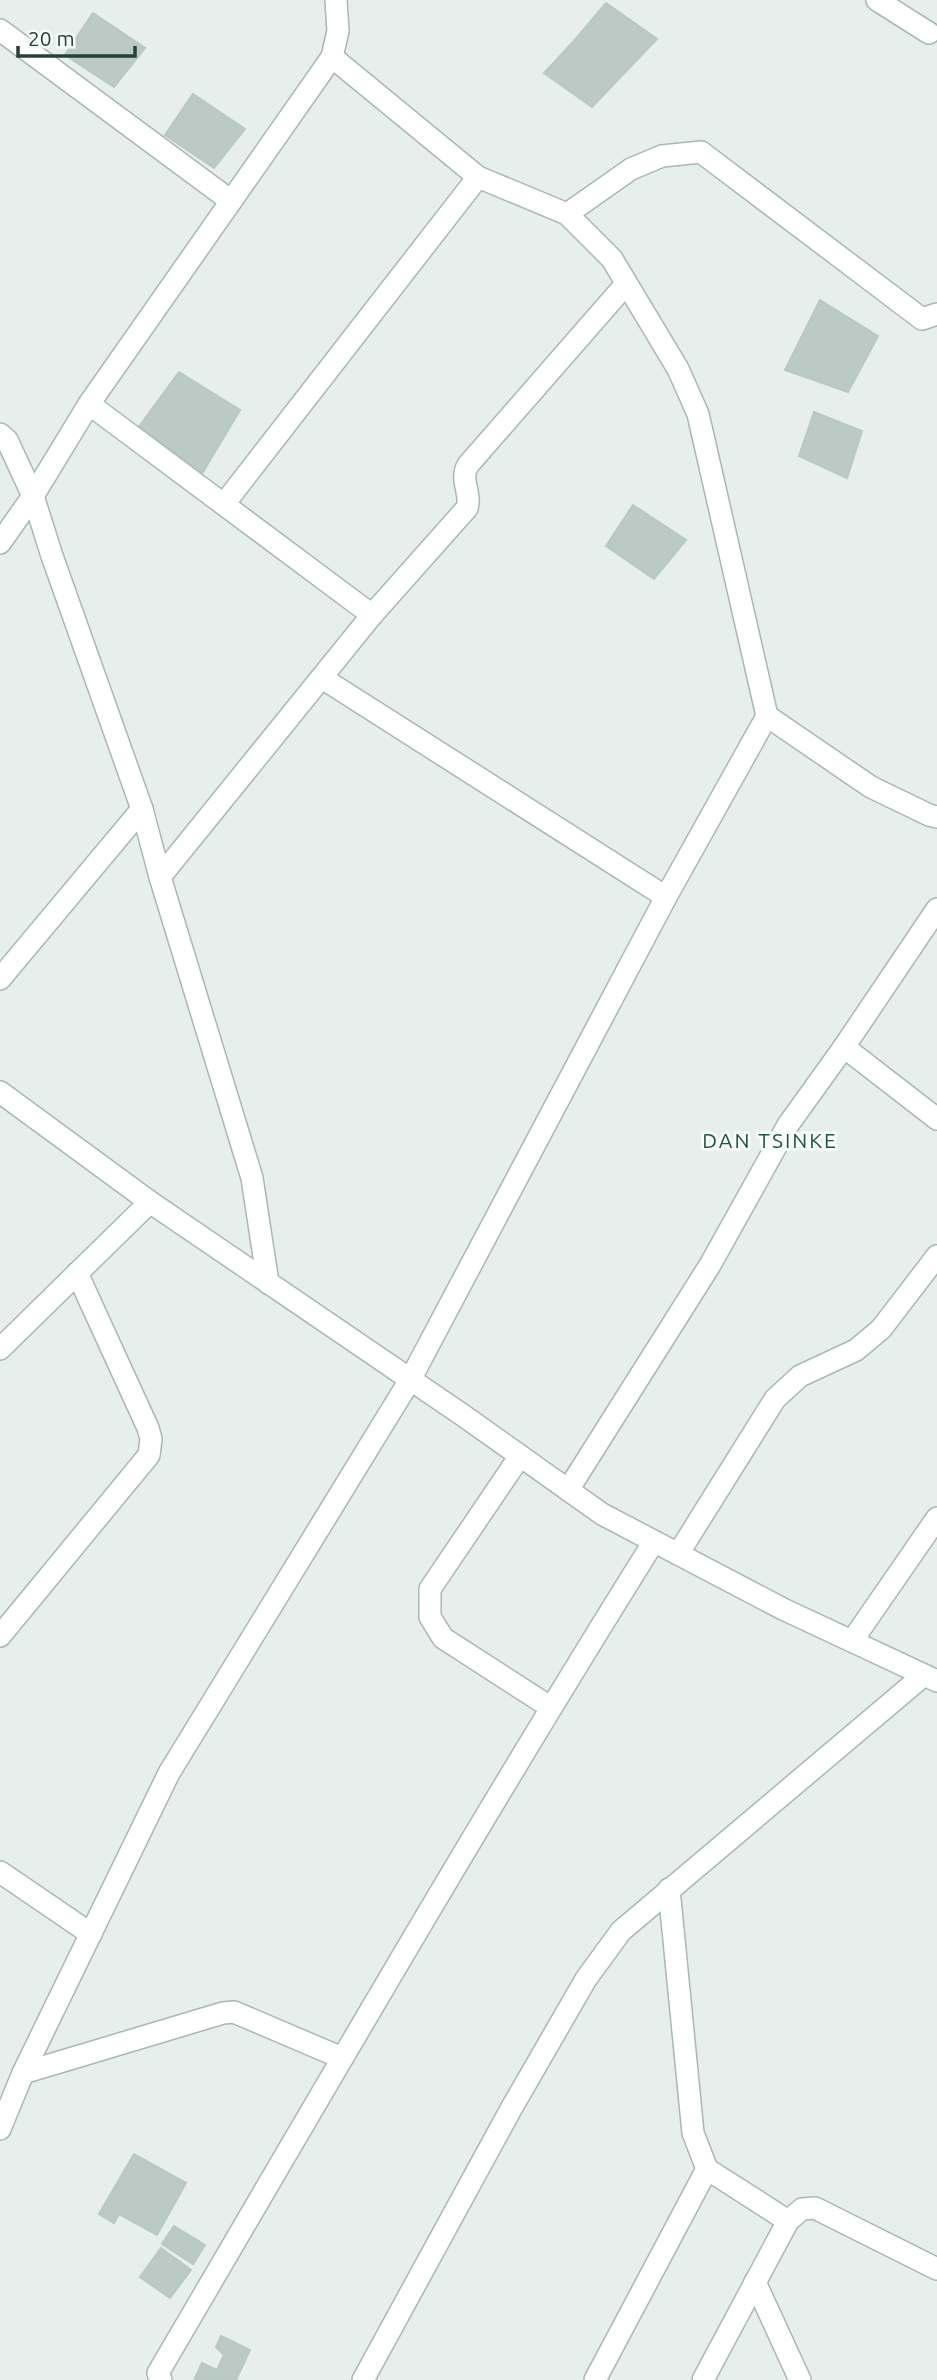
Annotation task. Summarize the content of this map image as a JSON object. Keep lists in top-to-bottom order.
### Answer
{
  "districts": ["DAN TSINKE"],
  "scale_bar": "20 m"
}
